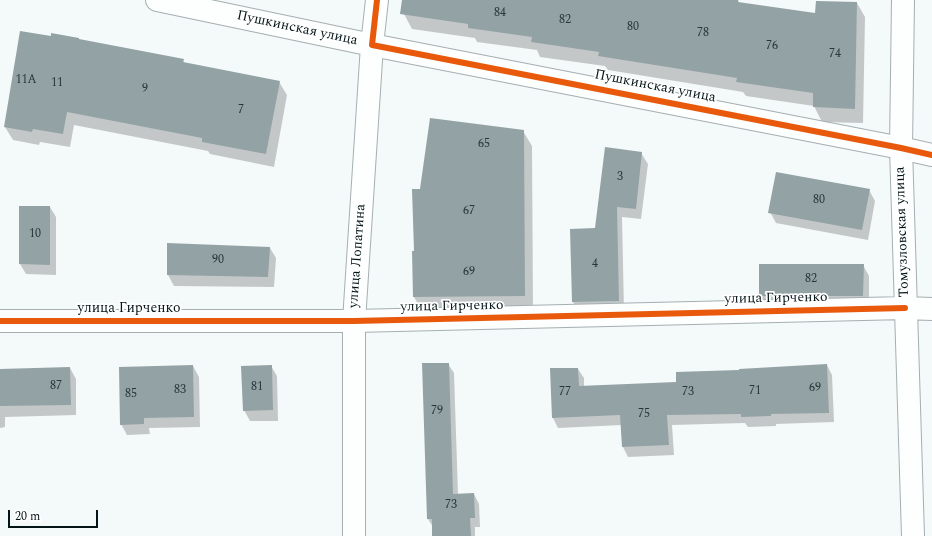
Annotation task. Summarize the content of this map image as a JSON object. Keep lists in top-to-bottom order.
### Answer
{
  "streets": {
    "street": [
      "Пушкинская улица",
      "Томузловская улица",
      "улица Лопатина",
      "улица Гирченко"
    ]
  },
  "crossings": [
    ["Пушкинская улица", "Томузловская улица"],
    ["Пушкинская улица", "улица Лопатина"],
    ["Томузловская улица", "улица Гирченко"],
    ["улица Лопатина", "улица Гирченко"]
  ],
  "house_numbers": [
    "84",
    "82",
    "80",
    "78",
    "76",
    "74",
    "11А",
    "11",
    "9",
    "7",
    "65",
    "3",
    "80",
    "67",
    "10",
    "90",
    "4",
    "69",
    "82",
    "87",
    "81",
    "69",
    "83",
    "71",
    "77",
    "73",
    "85",
    "79",
    "75",
    "73"
  ],
  "scale_bar": "20 m"
}
